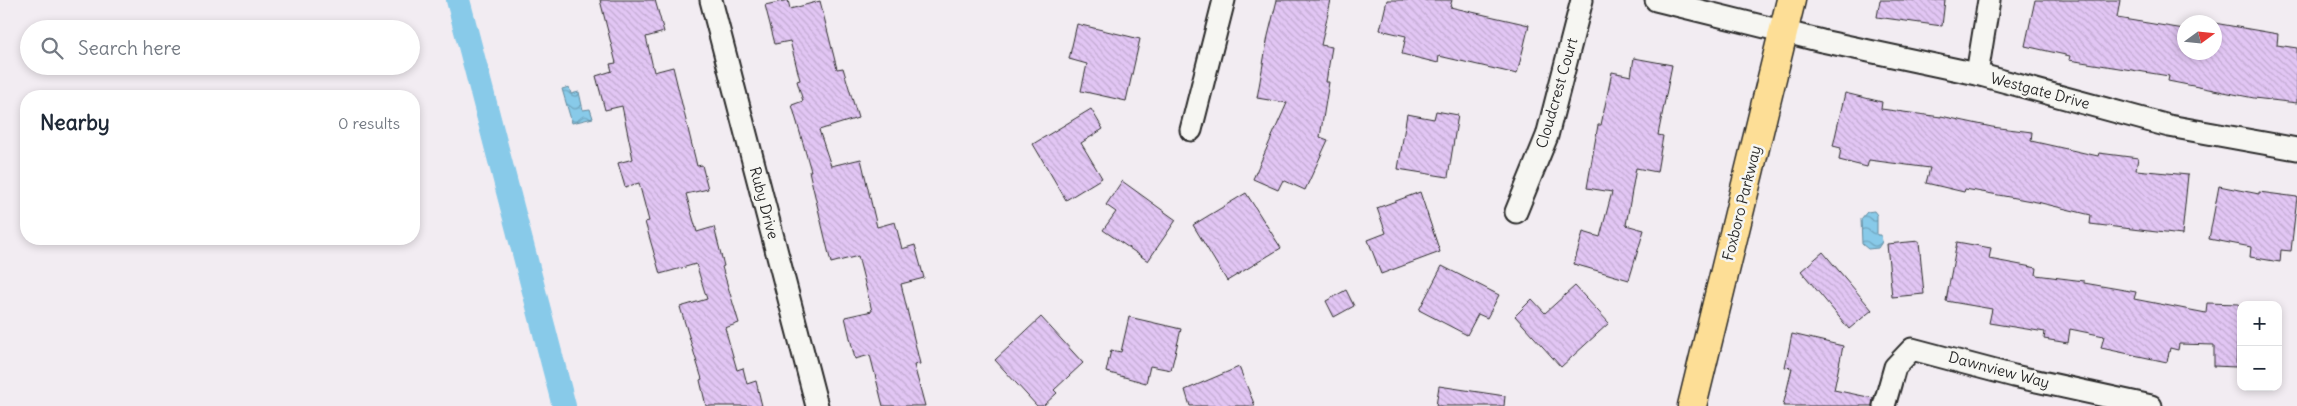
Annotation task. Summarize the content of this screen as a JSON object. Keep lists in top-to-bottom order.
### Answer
{
  "streets": {
    "main road": ["Foxboro Parkway"],
    "street": [
      "Westgate Drive",
      "Cloudcrest Court",
      "Ruby Drive",
      "Dawnview Way"
    ]
  },
  "crossings": [
    ["Westgate Drive", "Foxboro Parkway"]
  ],
  "north": "right",
  "page": {
    "search": "Search here",
    "heading": ["Nearby", "0 results"],
    "map_buttons": ["+", "−"]
  }
}
